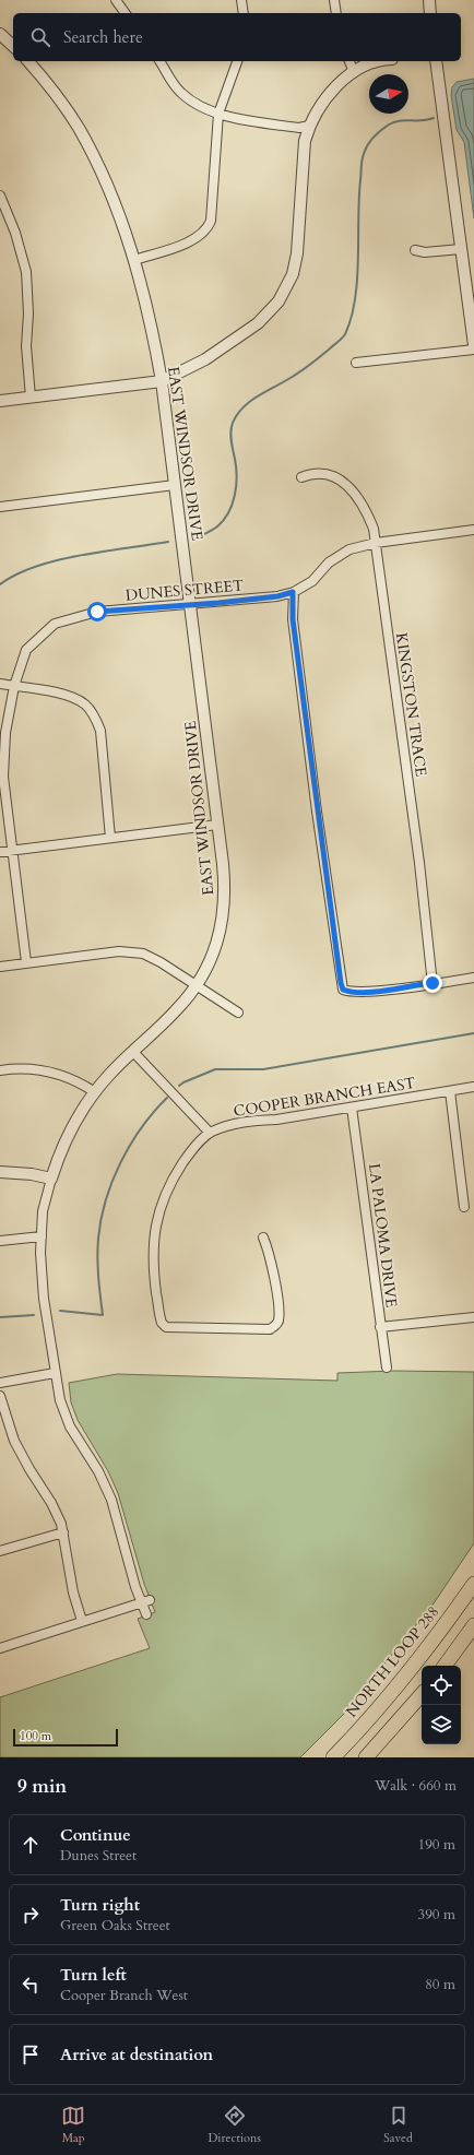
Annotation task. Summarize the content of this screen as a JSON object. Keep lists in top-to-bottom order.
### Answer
{
  "streets": {
    "highway": ["NORTH LOOP 288"],
    "street": [
      "EAST WINDSOR DRIVE",
      "DUNES STREET",
      "KINGSTON TRACE",
      "COOPER BRANCH EAST",
      "LA PALOMA DRIVE"
    ]
  },
  "crossings": [
    ["EAST WINDSOR DRIVE", "DUNES STREET"],
    ["DUNES STREET", "KINGSTON TRACE"],
    ["COOPER BRANCH EAST", "LA PALOMA DRIVE"]
  ],
  "scale_bar": "100 m",
  "north": "right",
  "page": {
    "search": "Search here",
    "scale": "100 m",
    "heading": ["9 min", "Walk · 660 m"],
    "list": [
      ["Continue", "Dunes Street", "190 m"],
      ["Turn right", "Green Oaks Street", "390 m"],
      ["Turn left", "Cooper Branch West", "80 m"],
      "Arrive at destination"
    ],
    "nav": ["Map", "Directions", "Saved"]
  }
}
